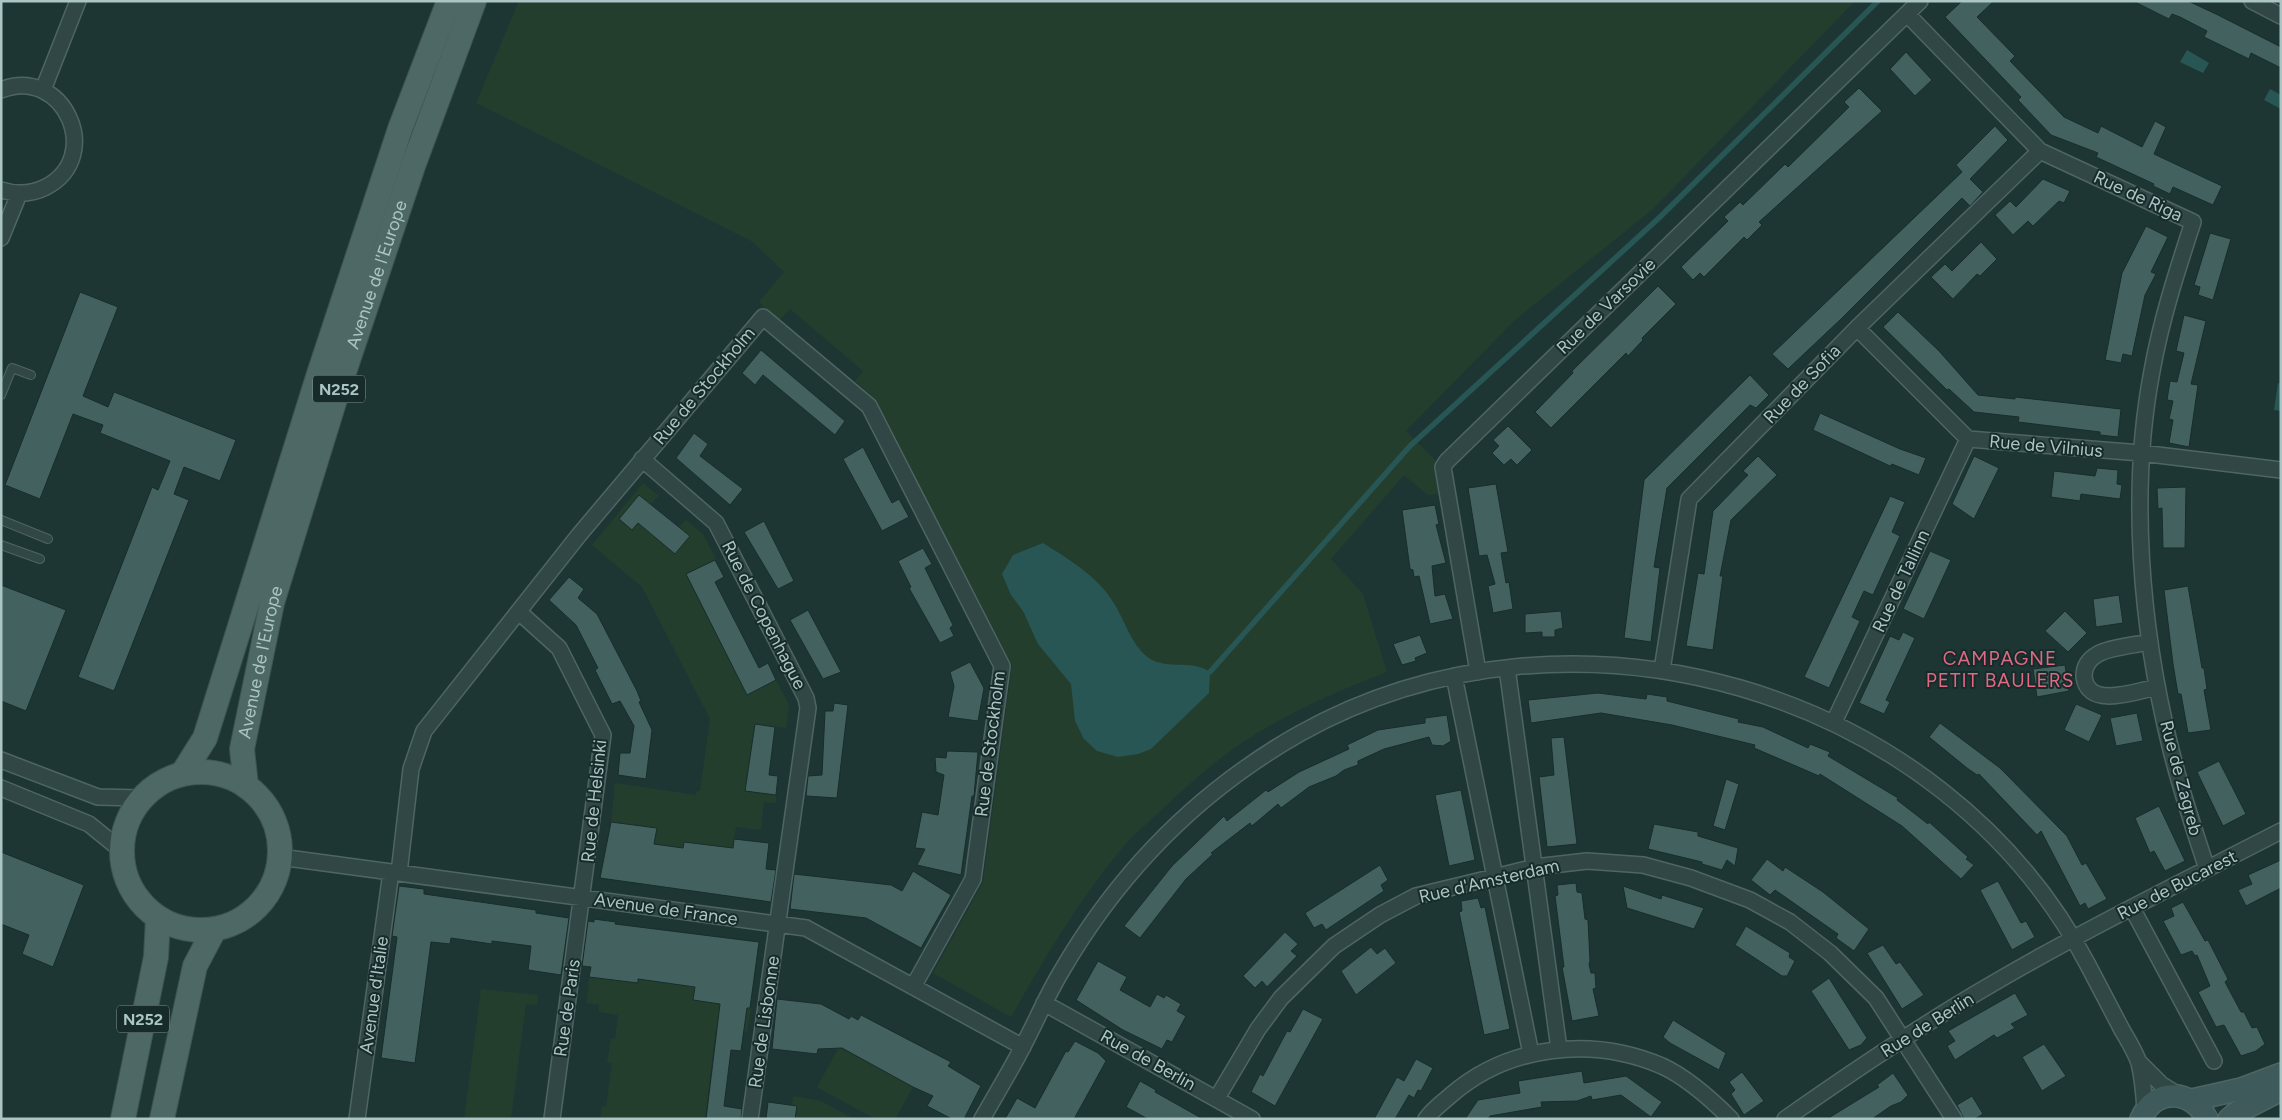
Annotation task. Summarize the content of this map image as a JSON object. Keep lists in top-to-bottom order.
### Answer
{
  "streets": {
    "main road": ["Avenue de l'Europe", "N252"],
    "street": [
      "Rue de Riga",
      "Rue de Varsovie",
      "Rue de Sofia",
      "Rue de Stockholm",
      "Rue de Vilnius",
      "Rue de Tallinn",
      "Rue de Copenhague",
      "Rue de Zagreb",
      "Rue de Helsinki",
      "Rue d'Amsterdam",
      "Rue de Bucarest",
      "Avenue de France",
      "Avenue d'Italie",
      "Rue de Paris",
      "Rue de Lisbonne",
      "Rue de Berlin"
    ]
  },
  "crossings": [
    ["Rue de Riga", "Rue de Varsovie"],
    ["Rue de Riga", "Rue de Sofia"],
    ["Rue de Riga", "Rue de Vilnius"],
    ["Rue de Riga", "Rue de Zagreb"],
    ["Avenue de l'Europe", "N252"],
    ["Avenue de l'Europe", "Avenue de France"],
    ["Rue de Sofia", "Rue de Vilnius"],
    ["Rue de Stockholm", "Rue de Copenhague"],
    ["Rue de Stockholm", "Rue de Helsinki"],
    ["Rue de Stockholm", "Avenue de France"],
    ["Rue de Stockholm", "Avenue d'Italie"],
    ["N252", "Avenue de France"],
    ["Rue de Vilnius", "Rue de Tallinn"],
    ["Rue de Vilnius", "Rue de Zagreb"],
    ["Rue de Copenhague", "Avenue de France"],
    ["Rue de Copenhague", "Rue de Lisbonne"],
    ["Rue de Zagreb", "Rue de Bucarest"],
    ["Rue de Helsinki", "Avenue de France"],
    ["Rue de Helsinki", "Rue de Paris"],
    ["Rue d'Amsterdam", "Rue de Berlin"],
    ["Rue de Bucarest", "Rue de Berlin"],
    ["Avenue de France", "Avenue d'Italie"],
    ["Avenue de France", "Rue de Paris"],
    ["Avenue de France", "Rue de Lisbonne"]
  ],
  "districts": ["CAMPAGNE PETIT BAULERS"]
}
